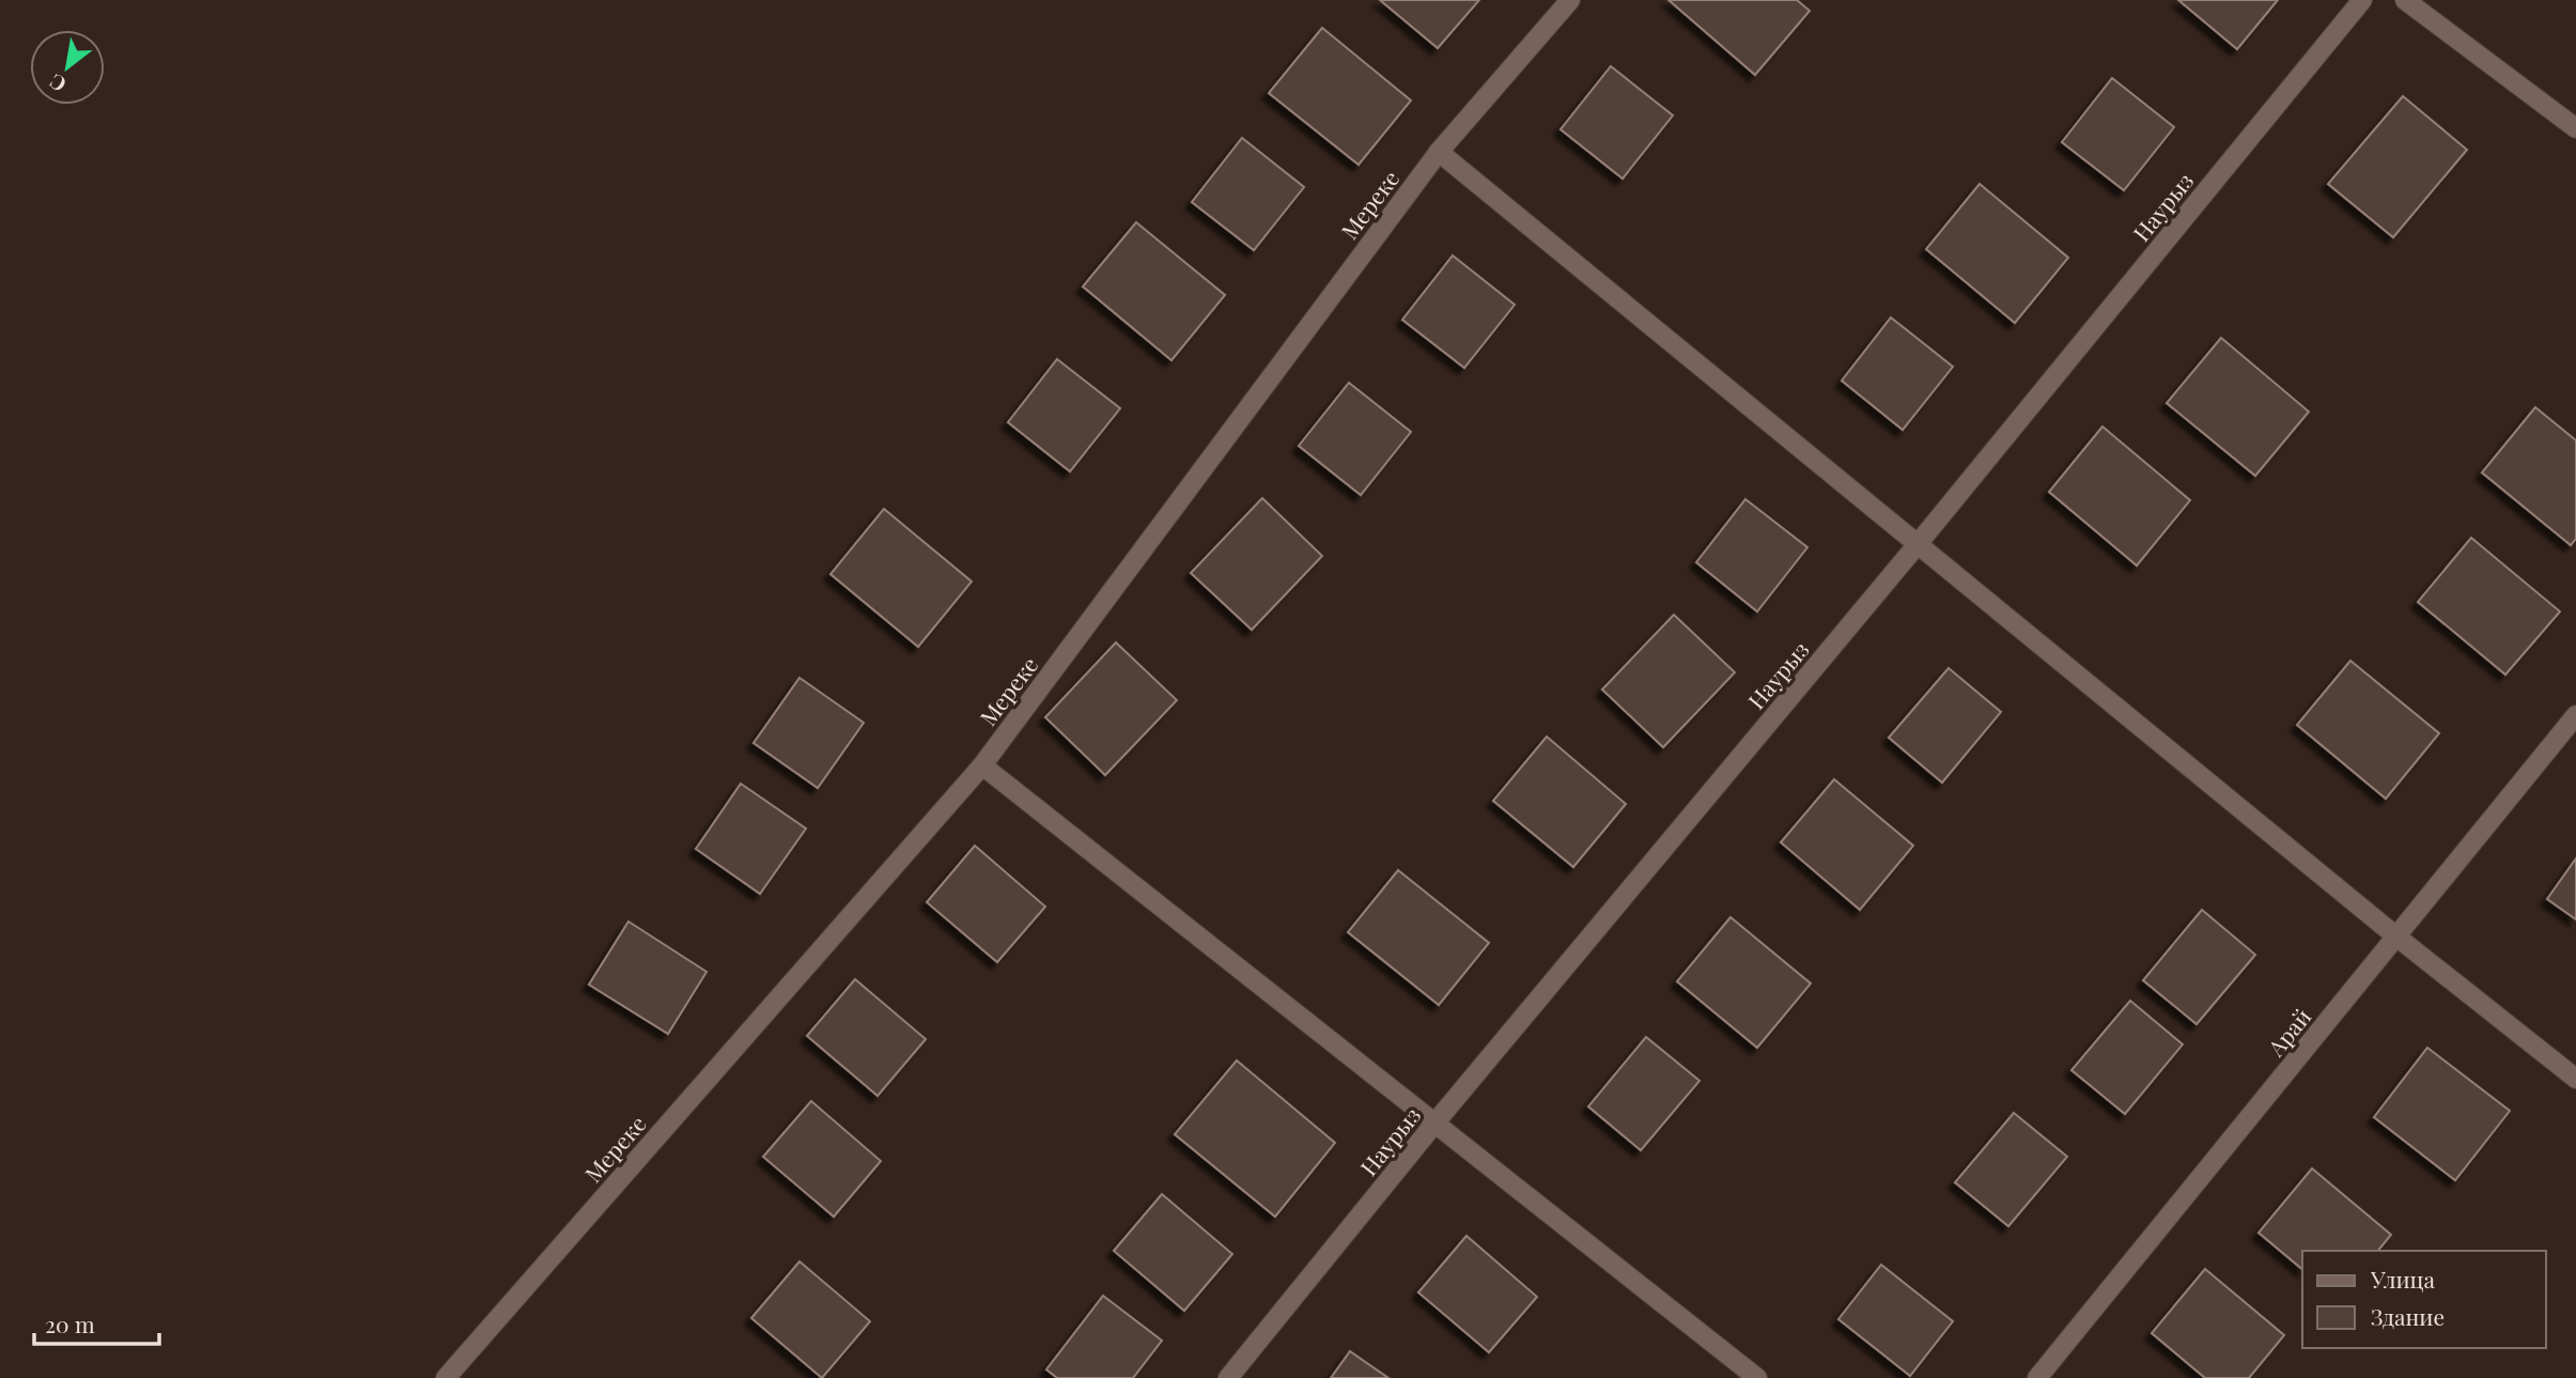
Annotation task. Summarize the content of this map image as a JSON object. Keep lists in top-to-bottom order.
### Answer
{
  "streets": {
    "street": ["Мереке", "Наурыз", "Арай"]
  },
  "legend": ["Улица", "Здание"],
  "scale_bar": "20 m",
  "north": "bottom left"
}
